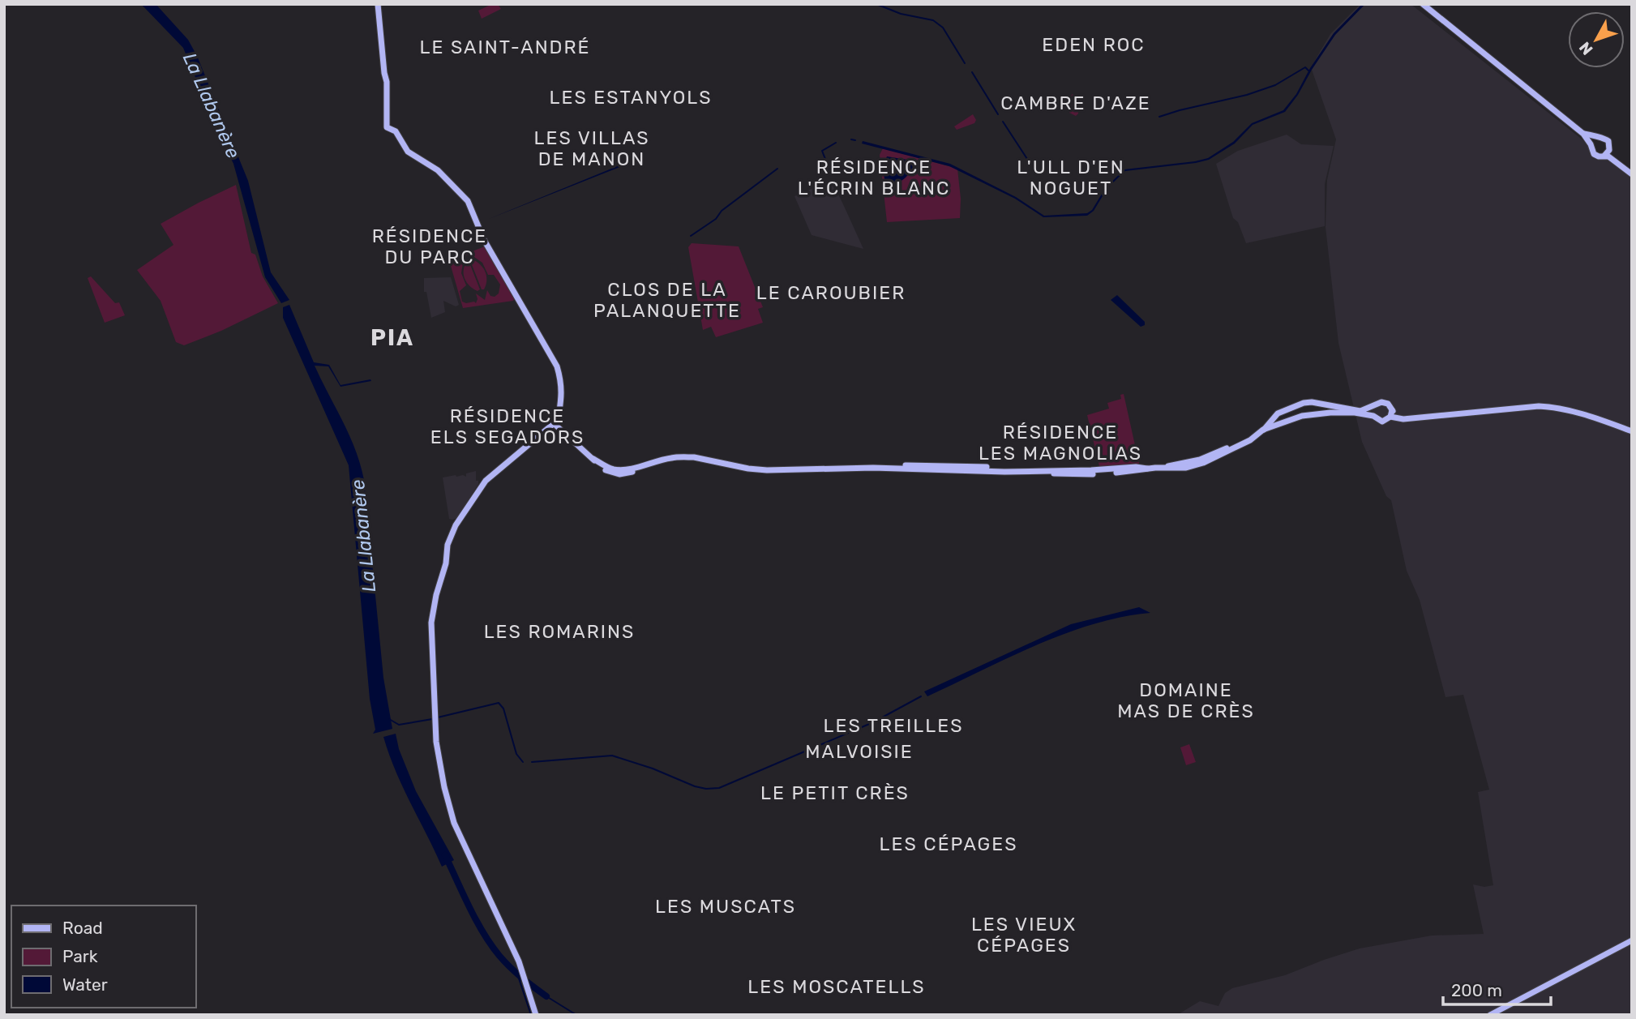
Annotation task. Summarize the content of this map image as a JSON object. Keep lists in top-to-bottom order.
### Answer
{
  "districts": [
    "EDEN ROC",
    "LE SAINT-ANDRÉ",
    "LES ESTANYOLS",
    "CAMBRE D'AZE",
    "LES VILLAS DE MANON",
    "RÉSIDENCE L'ÉCRIN BLANC",
    "L'ULL D'EN NOGUET",
    "RÉSIDENCE DU PARC",
    "CLOS DE LA PALANQUETTE",
    "LE CAROUBIER",
    "PIA",
    "RÉSIDENCE ELS SEGADORS",
    "RÉSIDENCE LES MAGNOLIAS",
    "LES ROMARINS",
    "DOMAINE MAS DE CRÈS",
    "LES TREILLES",
    "MALVOISIE",
    "LE PETIT CRÈS",
    "LES CÉPAGES",
    "LES MUSCATS",
    "LES VIEUX CÉPAGES",
    "LES MOSCATELLS"
  ],
  "water": ["La Llabanère"],
  "legend": ["Road", "Park", "Water"],
  "scale_bar": "200 m",
  "north": "bottom left"
}
